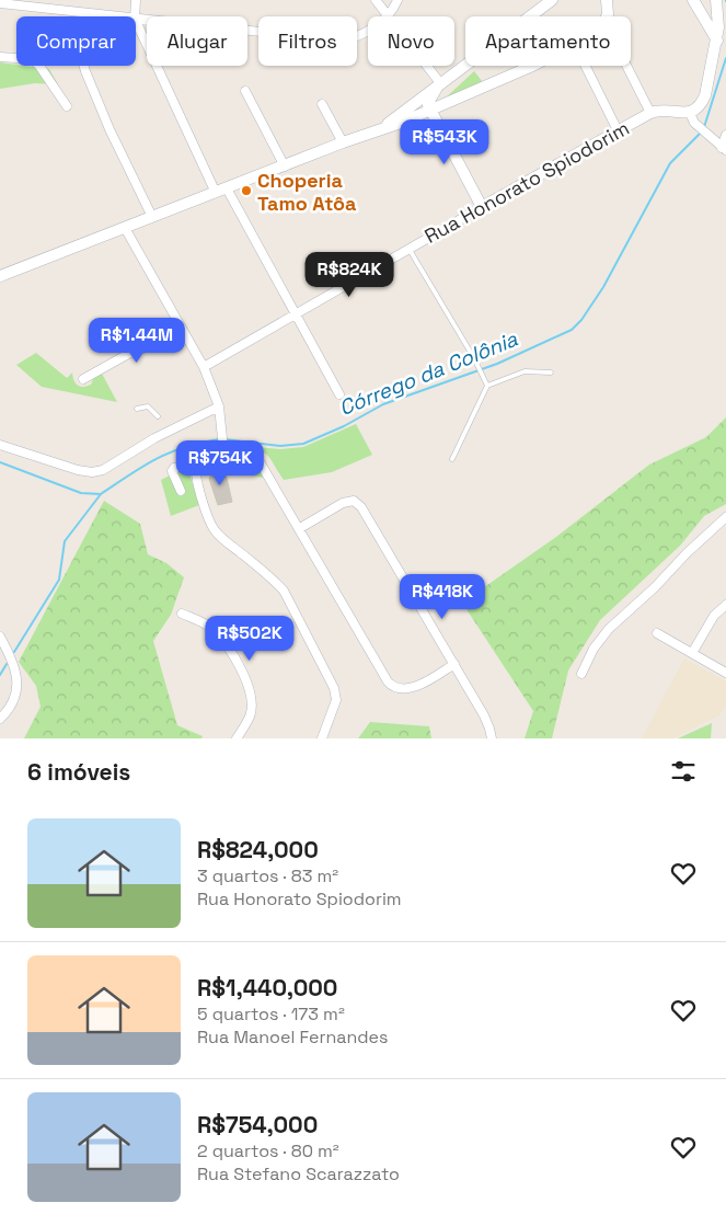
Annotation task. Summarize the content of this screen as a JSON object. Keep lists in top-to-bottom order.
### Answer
{
  "streets": {
    "main road": ["Rua Honorato Spiodorim"]
  },
  "water": ["Córrego da Colônia"],
  "places": ["Choperia Tamo Atôa"],
  "page": {
    "chip": [
      "Comprar",
      "Alugar",
      "Filtros",
      "Novo",
      "Apartamento"
    ],
    "price": [
      "R$543K",
      "R$824K",
      "R$1.44M",
      "R$754K",
      "R$418K",
      "R$502K"
    ],
    "heading": "6 imóveis",
    "list": [
      {
        "name": "R$824,000",
        "note": "3 quartos · 83 m² · Rua Honorato Spiodorim"
      },
      {
        "name": "R$1,440,000",
        "note": "5 quartos · 173 m² · Rua Manoel Fernandes"
      },
      {
        "name": "R$754,000",
        "note": "2 quartos · 80 m² · Rua Stefano Scarazzato"
      }
    ]
  }
}
